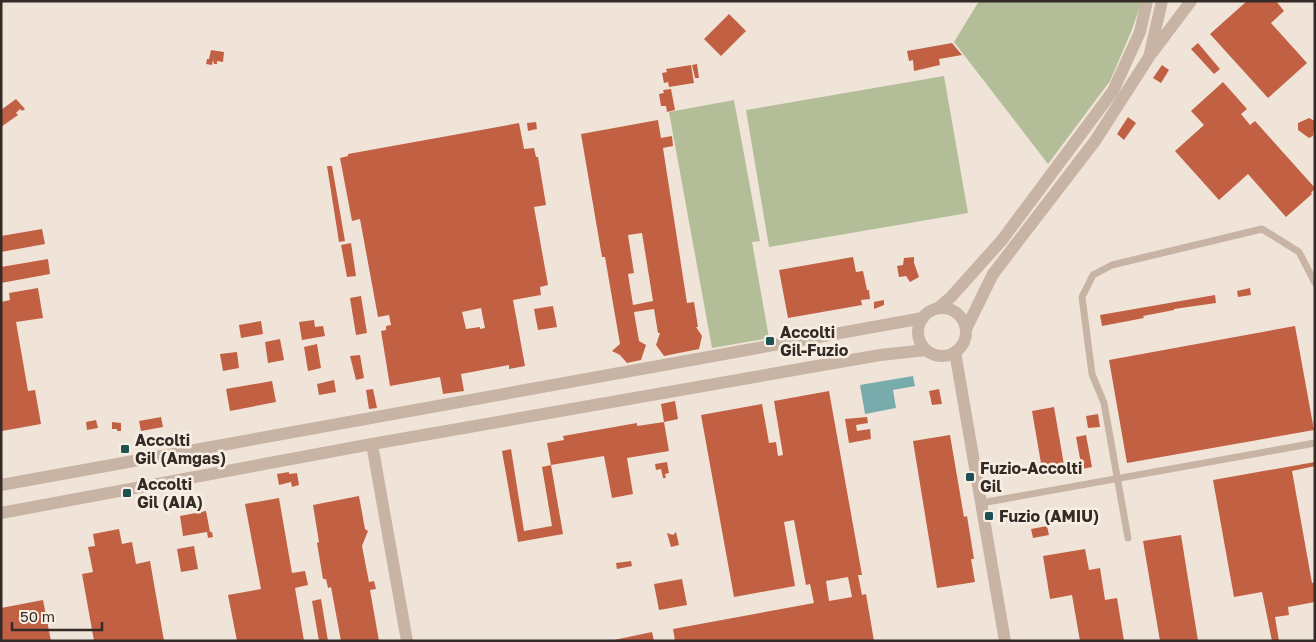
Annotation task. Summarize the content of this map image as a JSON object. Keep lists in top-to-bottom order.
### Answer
{
  "places": {
    "transit": [
      "Accolti Gil-Fuzio",
      "Accolti Gil (Amgas)",
      "Fuzio-Accolti Gil",
      "Accolti Gil (AIA)",
      "Fuzio (AMIU)"
    ]
  },
  "scale_bar": "50 m"
}
